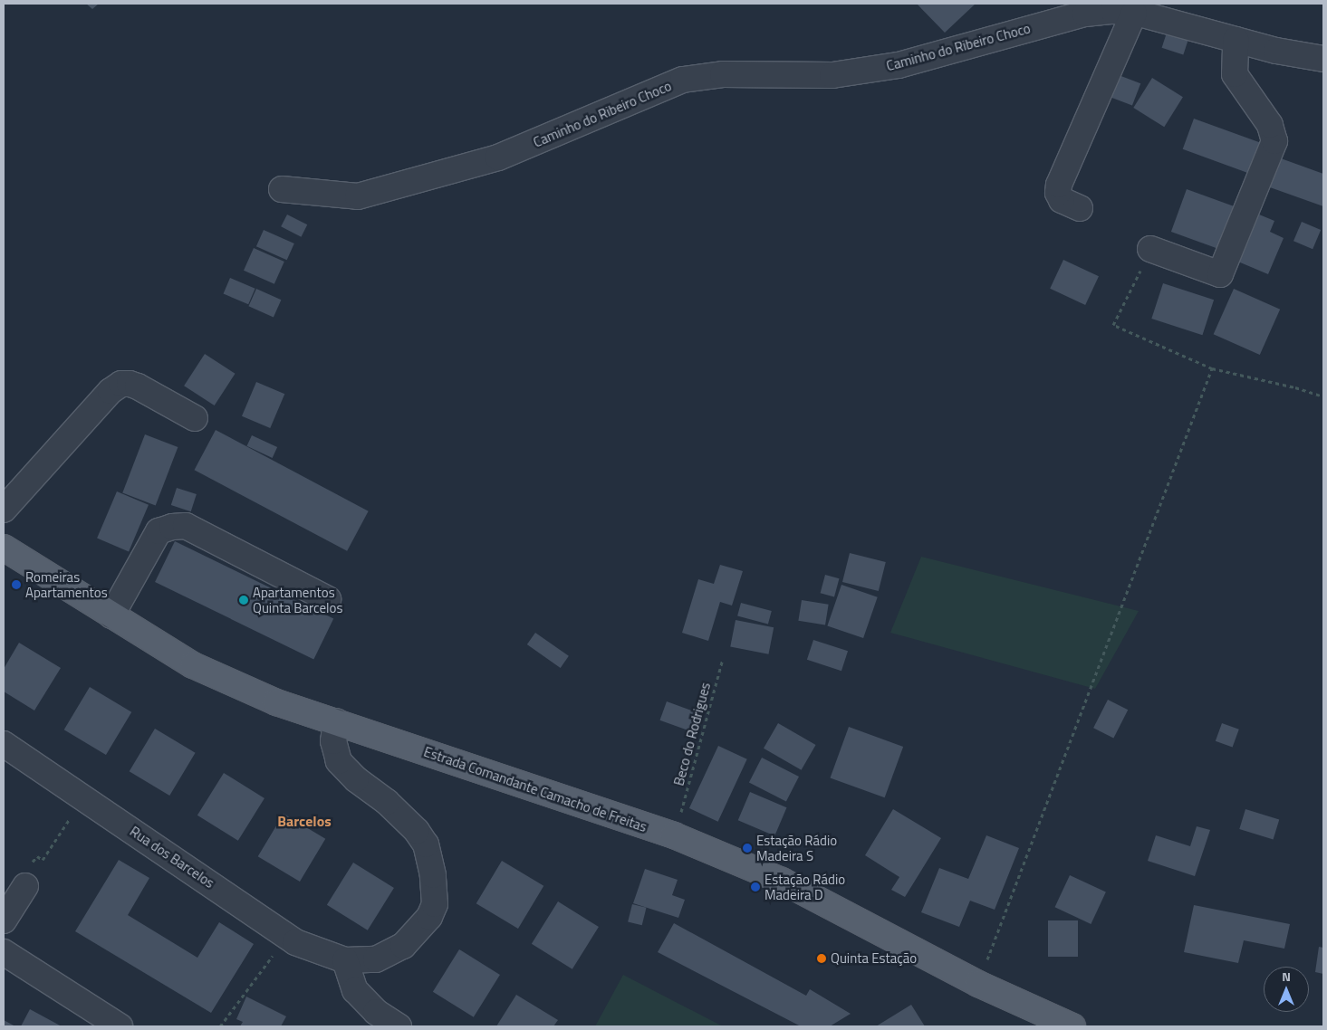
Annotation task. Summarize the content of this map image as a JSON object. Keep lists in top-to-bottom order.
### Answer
{
  "streets": {
    "main road": ["Estrada Comandante Camacho de Freitas"],
    "street": ["Caminho do Ribeiro Choco", "Rua dos Barcelos"],
    "path": ["Beco do Rodrigues"]
  },
  "crossings": [
    ["Estrada Comandante Camacho de Freitas", "Rua dos Barcelos"]
  ],
  "districts": ["Barcelos"],
  "places": [
    "Romeiras Apartamentos",
    "Apartamentos Quinta Barcelos",
    "Estação Rádio Madeira S",
    "Estação Rádio Madeira D",
    "Quinta Estação"
  ],
  "north": "top"
}
